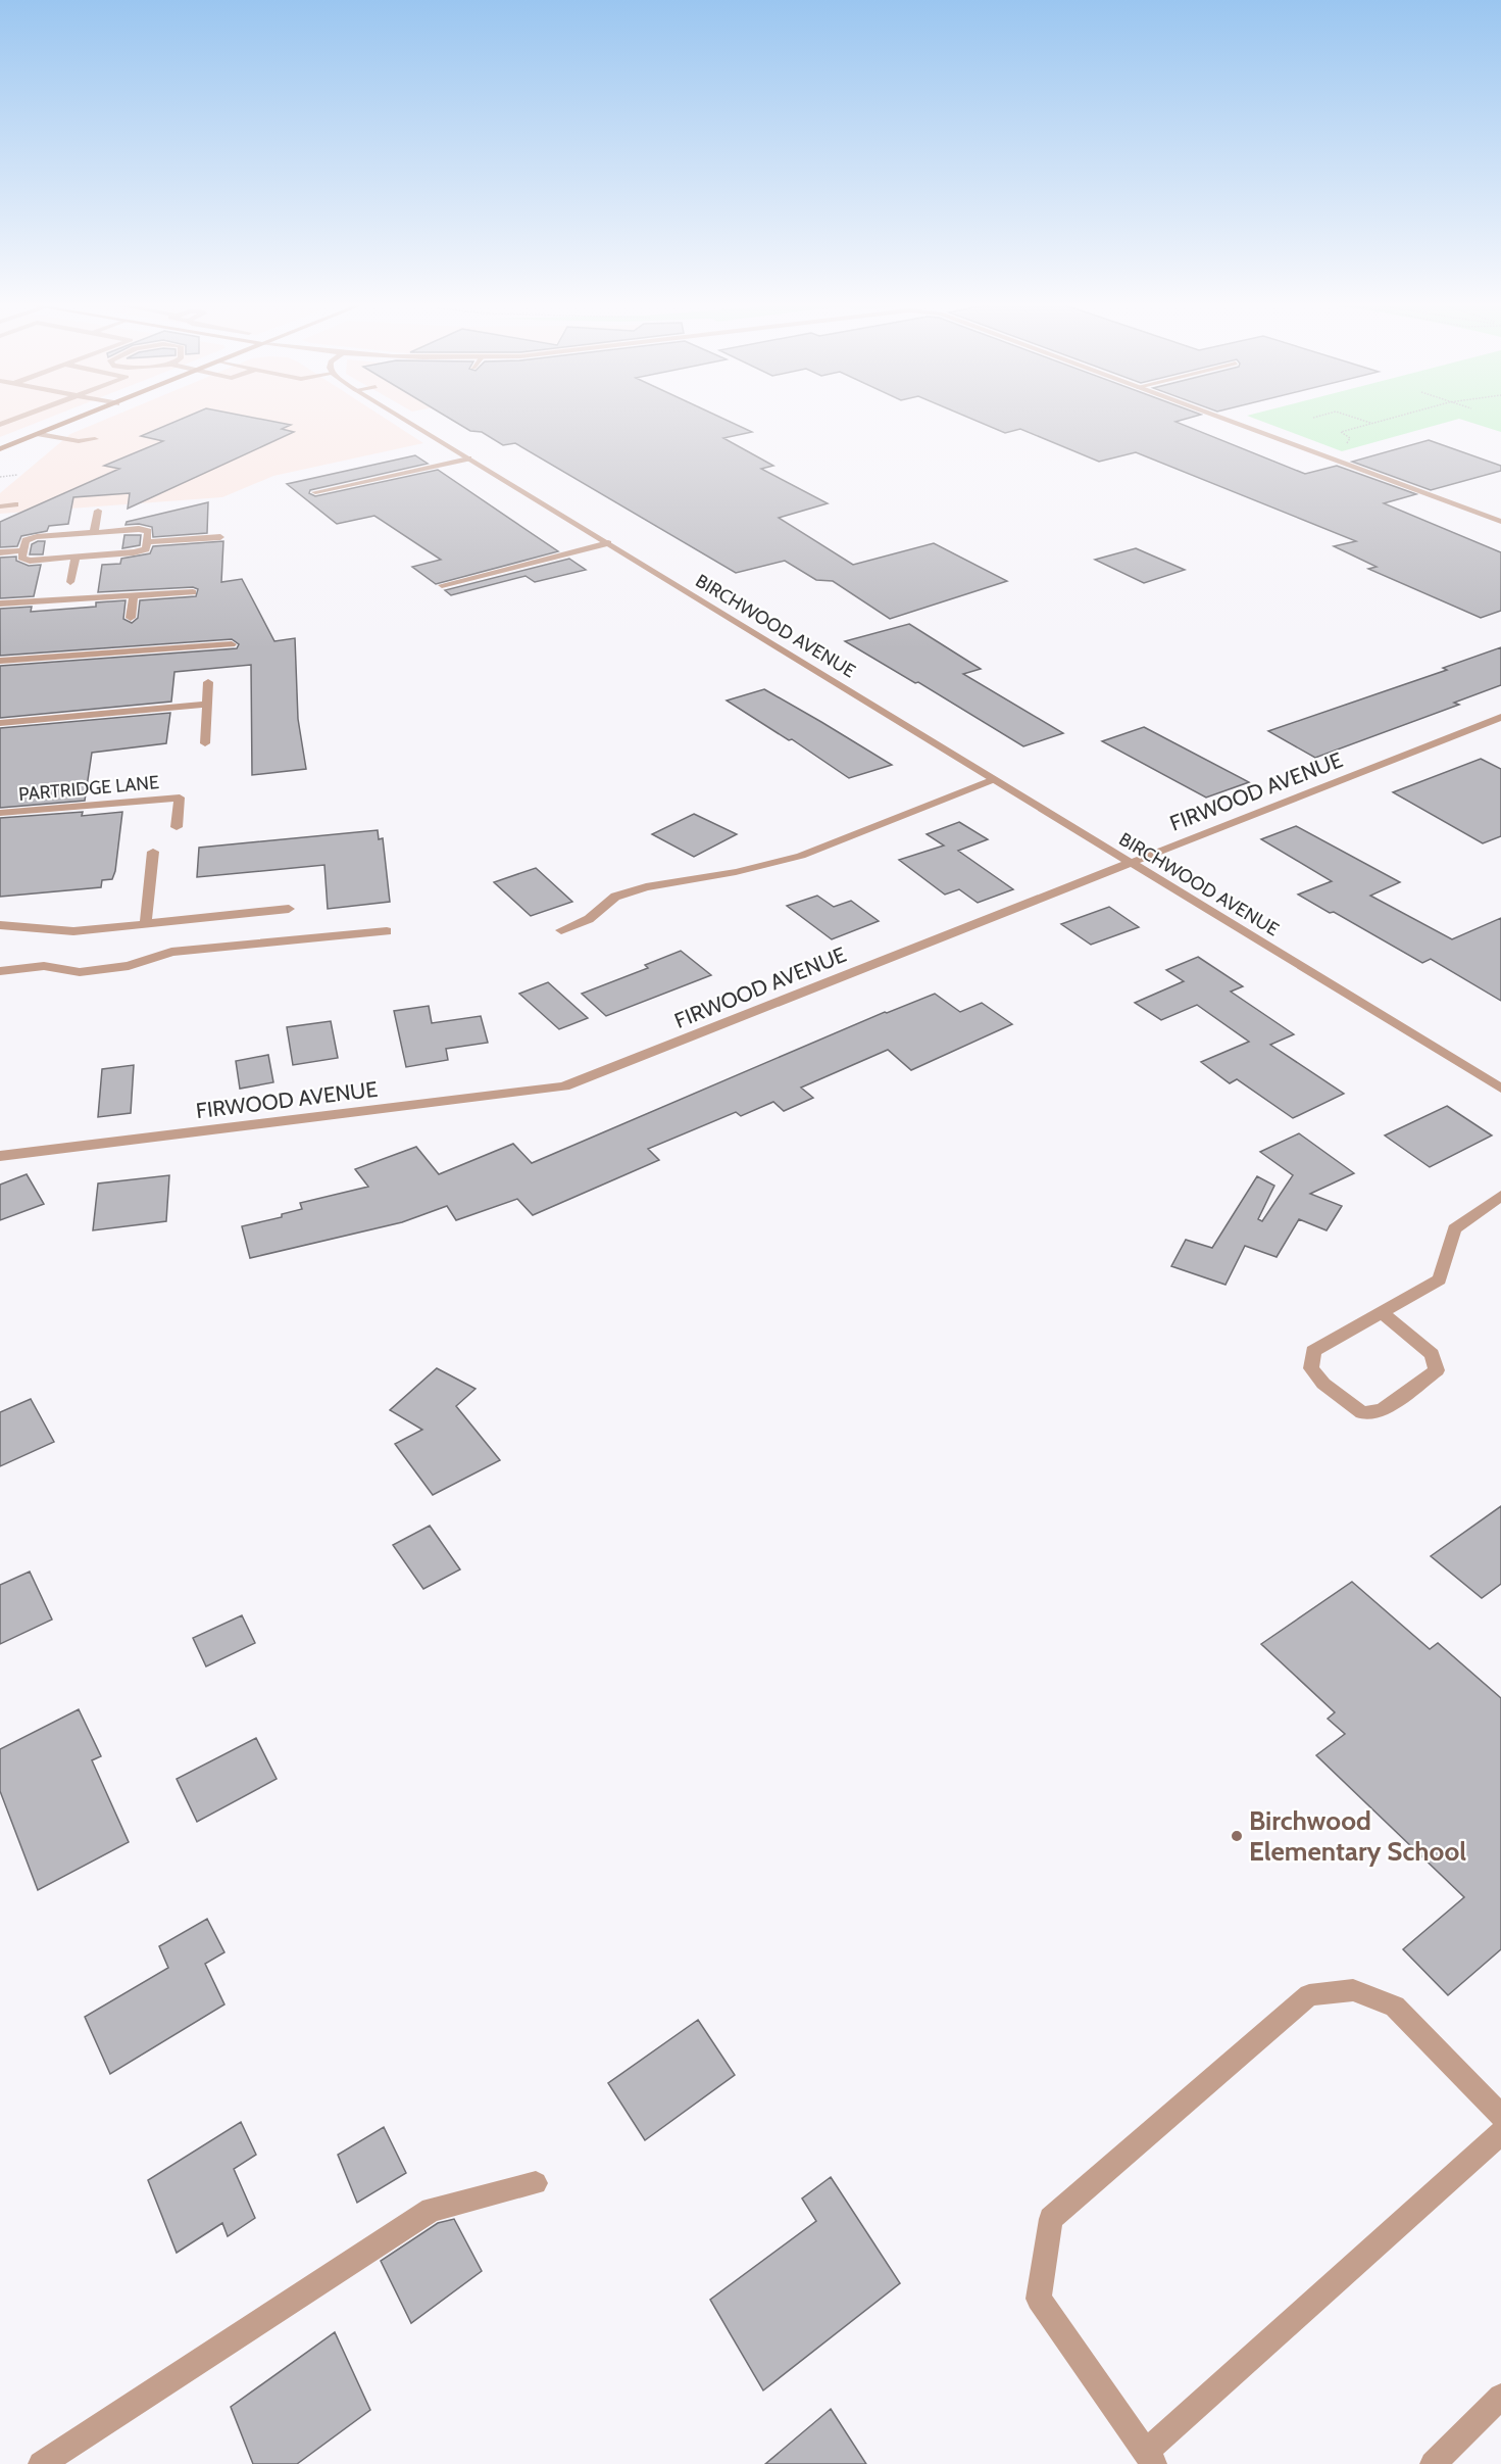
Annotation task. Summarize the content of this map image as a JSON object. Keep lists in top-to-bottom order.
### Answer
{
  "streets": {
    "street": ["BIRCHWOOD AVENUE", "PARTRIDGE LANE", "FIRWOOD AVENUE"]
  },
  "crossings": [
    ["BIRCHWOOD AVENUE", "FIRWOOD AVENUE"]
  ],
  "places": ["Birchwood Elementary School"]
}
